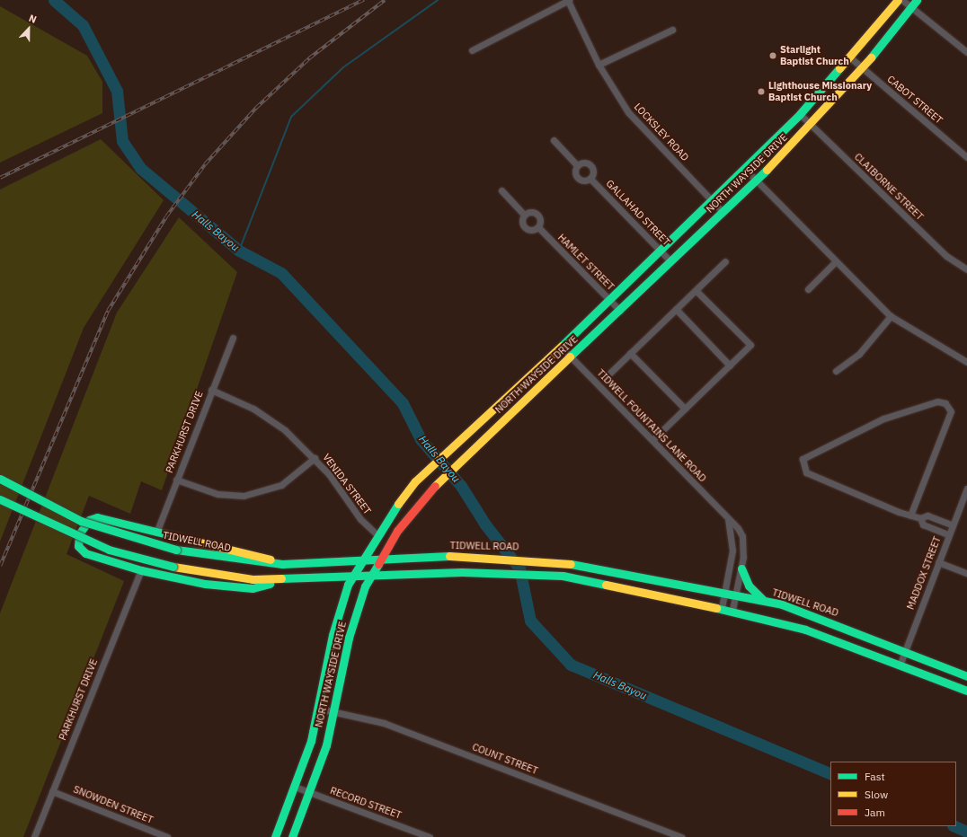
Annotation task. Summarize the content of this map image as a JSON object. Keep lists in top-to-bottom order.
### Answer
{
  "streets": {
    "main road": ["NORTH WAYSIDE DRIVE", "TIDWELL ROAD"],
    "street": [
      "CABOT STREET",
      "LOCKSLEY ROAD",
      "CLAIBORNE STREET",
      "GALLAHAD STREET",
      "HAMLET STREET",
      "TIDWELL FOUNTAINS LANE ROAD",
      "PARKHURST DRIVE",
      "VENIDA STREET",
      "MADDOX STREET",
      "COUNT STREET",
      "RECORD STREET",
      "SNOWDEN STREET"
    ]
  },
  "crossings": [
    ["CABOT STREET", "NORTH WAYSIDE DRIVE"],
    ["LOCKSLEY ROAD", "NORTH WAYSIDE DRIVE"],
    ["NORTH WAYSIDE DRIVE", "CLAIBORNE STREET"],
    ["NORTH WAYSIDE DRIVE", "GALLAHAD STREET"],
    ["NORTH WAYSIDE DRIVE", "HAMLET STREET"],
    ["NORTH WAYSIDE DRIVE", "TIDWELL FOUNTAINS LANE ROAD"],
    ["NORTH WAYSIDE DRIVE", "VENIDA STREET"],
    ["NORTH WAYSIDE DRIVE", "TIDWELL ROAD"],
    ["NORTH WAYSIDE DRIVE", "COUNT STREET"],
    ["NORTH WAYSIDE DRIVE", "RECORD STREET"],
    ["TIDWELL FOUNTAINS LANE ROAD", "TIDWELL ROAD"],
    ["PARKHURST DRIVE", "VENIDA STREET"],
    ["PARKHURST DRIVE", "SNOWDEN STREET"],
    ["TIDWELL ROAD", "MADDOX STREET"]
  ],
  "water": ["Halls Bayou"],
  "places": ["Starlight Baptist Church", "Lighthouse Missionary Baptist Church"],
  "legend": ["Fast", "Slow", "Jam"],
  "north": "top"
}
